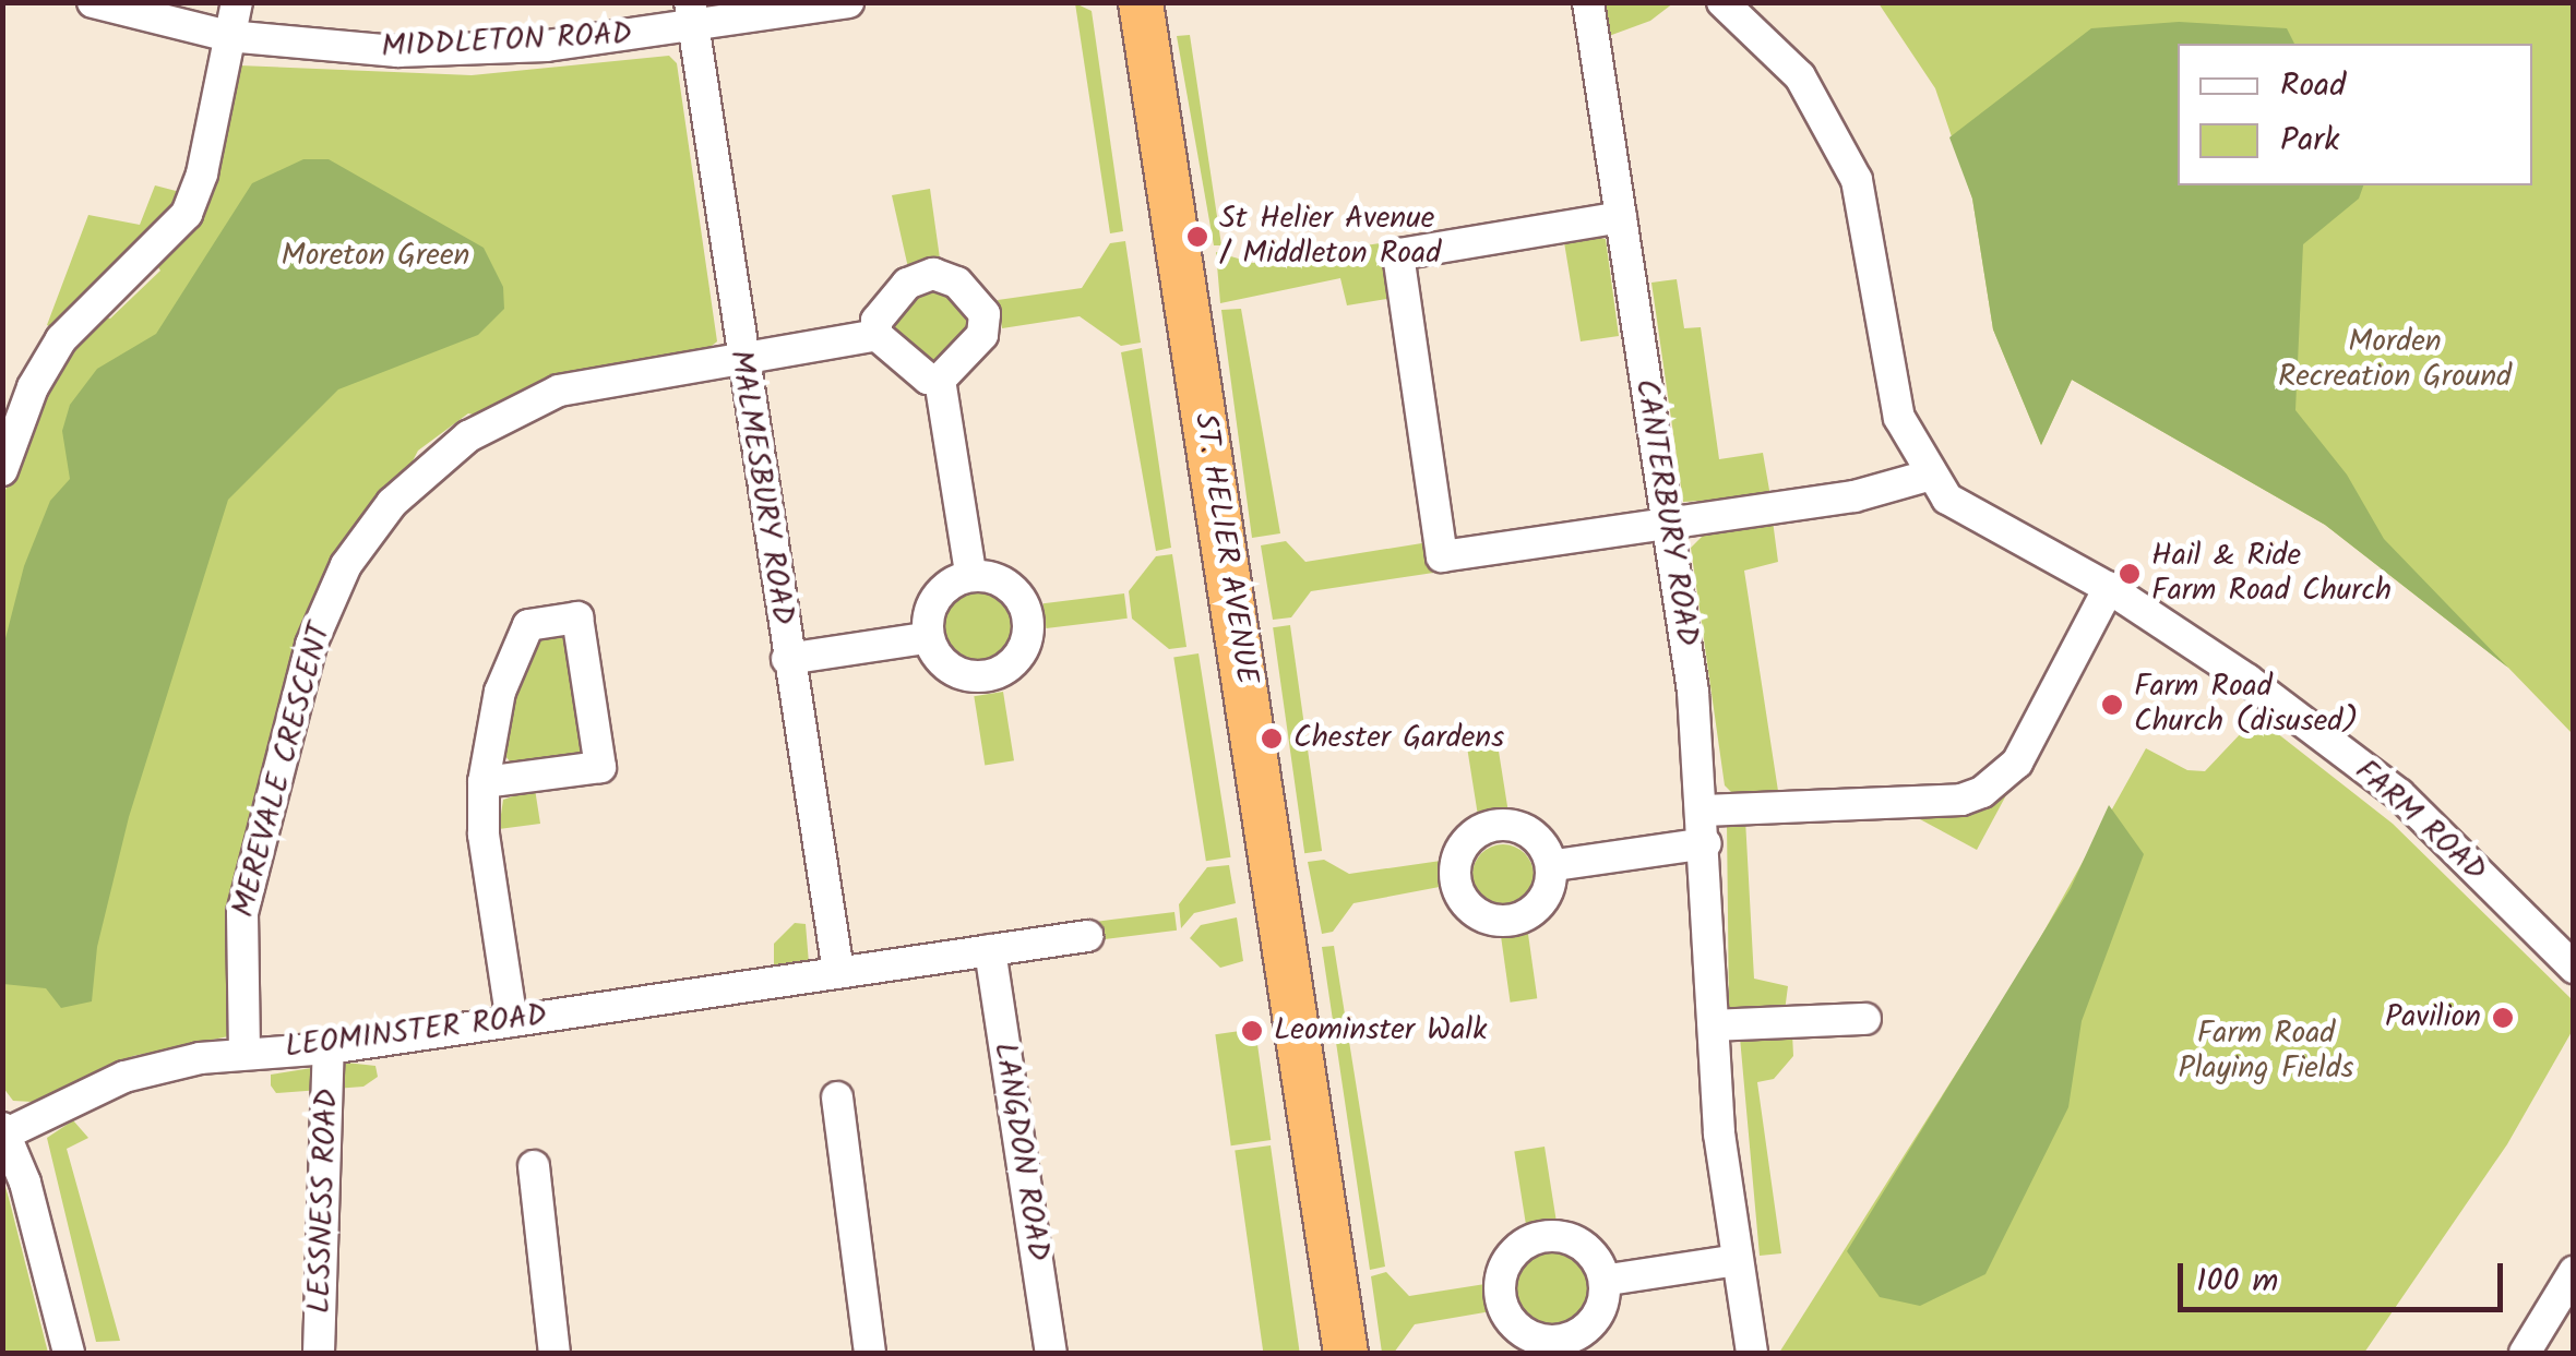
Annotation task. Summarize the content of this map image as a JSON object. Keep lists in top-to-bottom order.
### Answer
{
  "streets": {
    "highway": ["ST. HELIER AVENUE"],
    "street": [
      "MIDDLETON ROAD",
      "MALMESBURY ROAD",
      "CANTERBURY ROAD",
      "MEREVALE CRESCENT",
      "FARM ROAD",
      "LEOMINSTER ROAD",
      "LANGDON ROAD",
      "LESSNESS ROAD"
    ]
  },
  "crossings": [
    ["MIDDLETON ROAD", "MALMESBURY ROAD"],
    ["MALMESBURY ROAD", "MEREVALE CRESCENT"],
    ["MALMESBURY ROAD", "LEOMINSTER ROAD"],
    ["MEREVALE CRESCENT", "LEOMINSTER ROAD"],
    ["LEOMINSTER ROAD", "LESSNESS ROAD"]
  ],
  "parks": ["Moreton Green", "Morden Recreation Ground", "Farm Road Playing Fields"],
  "places": [
    "St Helier Avenue / Middleton Road",
    "Hail & Ride Farm Road Church",
    "Farm Road Church (disused)",
    "Chester Gardens",
    "Pavilion",
    "Leominster Walk"
  ],
  "legend": ["Road", "Park"],
  "scale_bar": "100 m"
}
